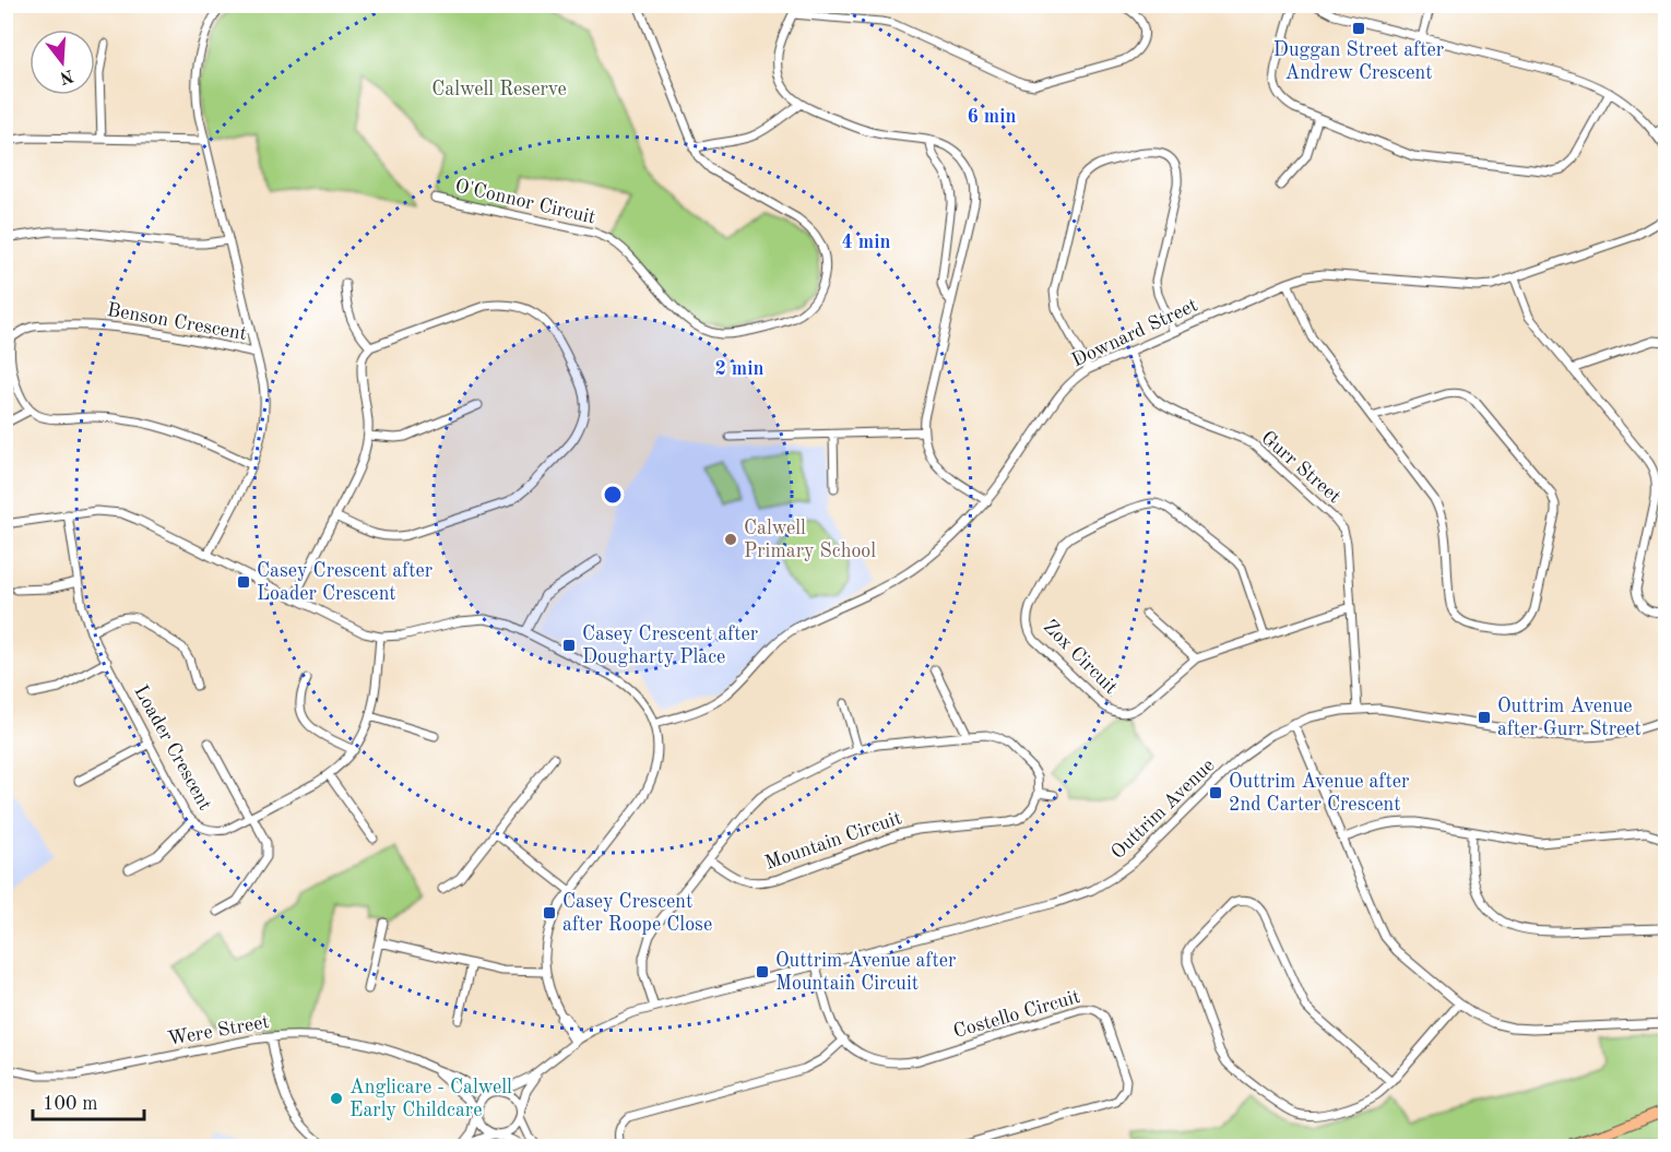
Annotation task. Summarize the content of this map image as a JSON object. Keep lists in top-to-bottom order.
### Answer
{
  "streets": {
    "street": [
      "O'Connor Circuit",
      "Benson Crescent",
      "Downard Street",
      "Gurr Street",
      "Zox Circuit",
      "Loader Crescent",
      "Outtrim Avenue",
      "Mountain Circuit",
      "Costello Circuit",
      "Were Street"
    ]
  },
  "crossings": [
    ["Downard Street", "Gurr Street"],
    ["Gurr Street", "Zox Circuit"],
    ["Gurr Street", "Outtrim Avenue"],
    ["Outtrim Avenue", "Costello Circuit"],
    ["Outtrim Avenue", "Were Street"]
  ],
  "parks": ["Calwell Reserve"],
  "places": {
    "transit": [
      "Duggan Street after Andrew Crescent",
      "Casey Crescent after Loader Crescent",
      "Casey Crescent after Dougharty Place",
      "Outtrim Avenue after Gurr Street",
      "Outtrim Avenue after 2nd Carter Crescent",
      "Casey Crescent after Roope Close",
      "Outtrim Avenue after Mountain Circuit"
    ],
    "other": ["Calwell Primary School", "Anglicare - Calwell Early Childcare"]
  },
  "scale_bar": "100 m",
  "north": "bottom",
  "rings": ["6 min", "4 min", "2 min"]
}
